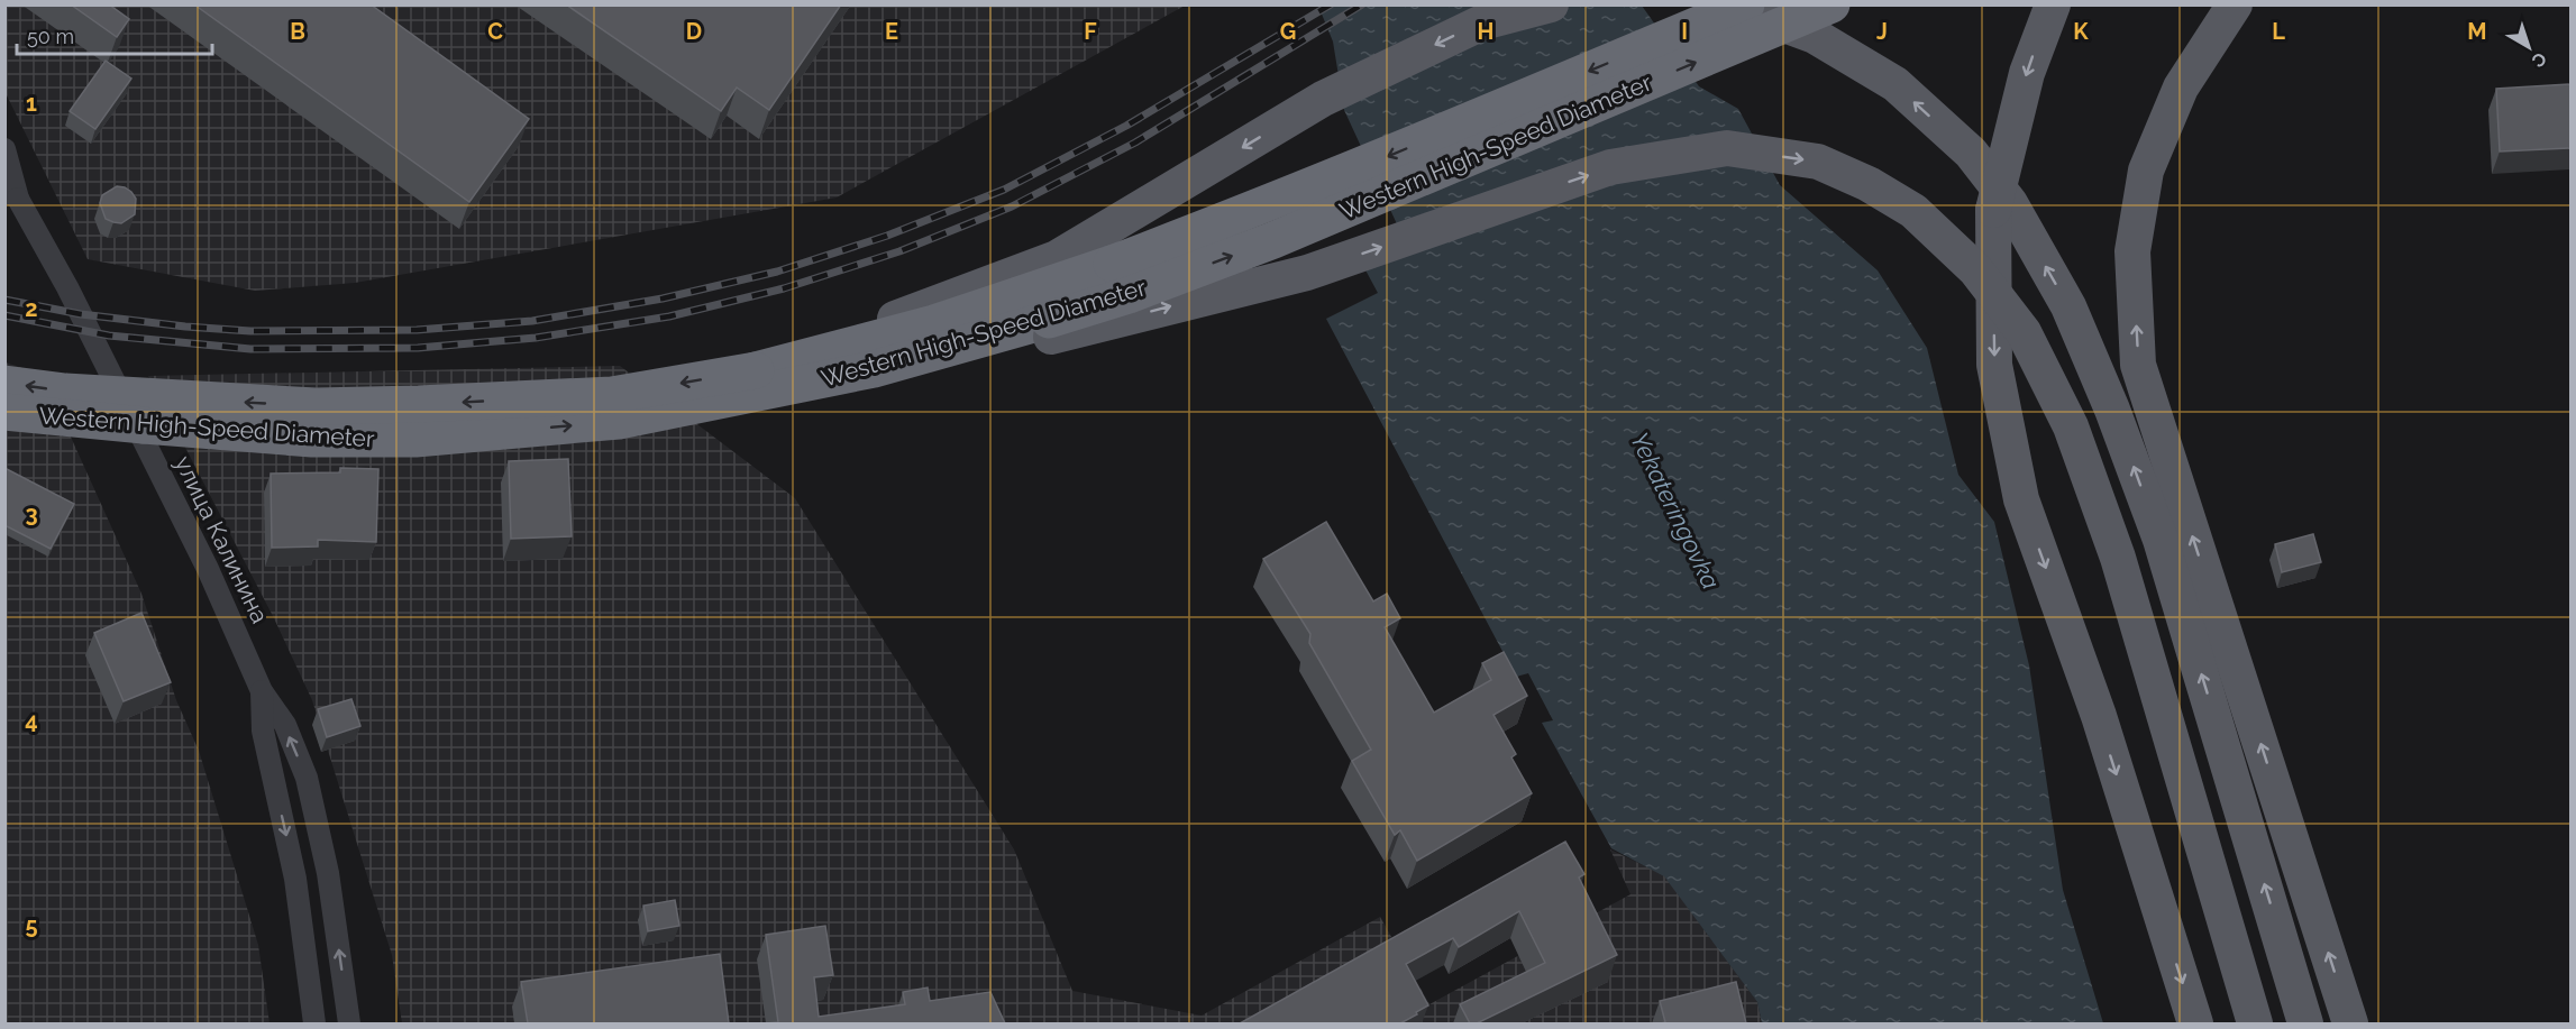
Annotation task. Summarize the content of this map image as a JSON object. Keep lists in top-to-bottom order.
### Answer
{
  "streets": {
    "highway": ["Western High-Speed Diameter"],
    "street": ["улица Калинина"]
  },
  "water": ["Yekateringovka"],
  "scale_bar": "50 m",
  "north": "bottom right",
  "grid": {
    "columns": [
      "B",
      "C",
      "D",
      "E",
      "F",
      "G",
      "H",
      "I",
      "J",
      "K",
      "L",
      "M"
    ],
    "rows": [
      "1",
      "2",
      "3",
      "4",
      "5"
    ]
  }
}
